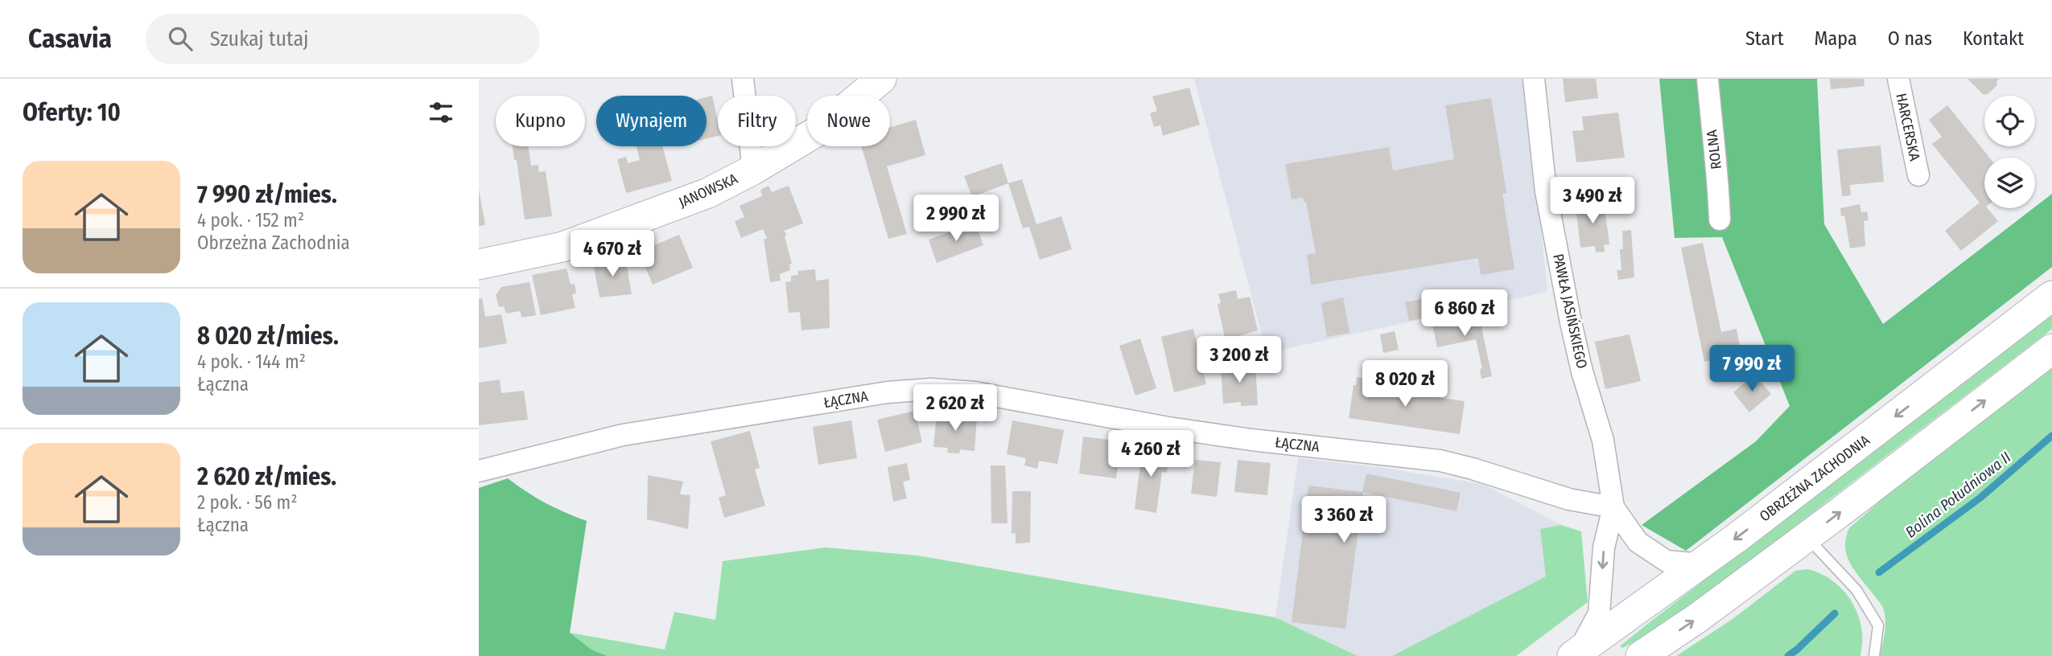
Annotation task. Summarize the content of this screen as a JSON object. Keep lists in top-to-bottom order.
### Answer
{
  "streets": {
    "street": [
      "HARCERSKA",
      "ROLNA",
      "JANOWSKA",
      "PAWŁA JASIŃSKIEGO",
      "ŁĄCZNA",
      "OBRZEŻNA ZACHODNIA"
    ]
  },
  "crossings": [
    ["PAWŁA JASIŃSKIEGO", "ŁĄCZNA"],
    ["PAWŁA JASIŃSKIEGO", "OBRZEŻNA ZACHODNIA"]
  ],
  "water": ["Bolina Południowa II"],
  "page": {
    "header": "Casavia",
    "search": "Szukaj tutaj",
    "nav": [
      "Start",
      "Mapa",
      "O nas",
      "Kontakt"
    ],
    "heading": "Oferty: 10",
    "chip": [
      "Kupno",
      "Wynajem",
      "Filtry",
      "Nowe"
    ],
    "list": [
      {
        "name": "7 990 zł/mies.",
        "note": "4 pok. · 152 m² · Obrzeżna Zachodnia"
      },
      {
        "name": "8 020 zł/mies.",
        "note": "4 pok. · 144 m² · Łączna"
      },
      {
        "name": "2 620 zł/mies.",
        "note": "2 pok. · 56 m² · Łączna"
      }
    ],
    "price": [
      "3 490 zł",
      "2 990 zł",
      "4 670 zł",
      "6 860 zł",
      "3 200 zł",
      "7 990 zł",
      "8 020 zł",
      "2 620 zł",
      "4 260 zł",
      "3 360 zł"
    ]
  }
}
